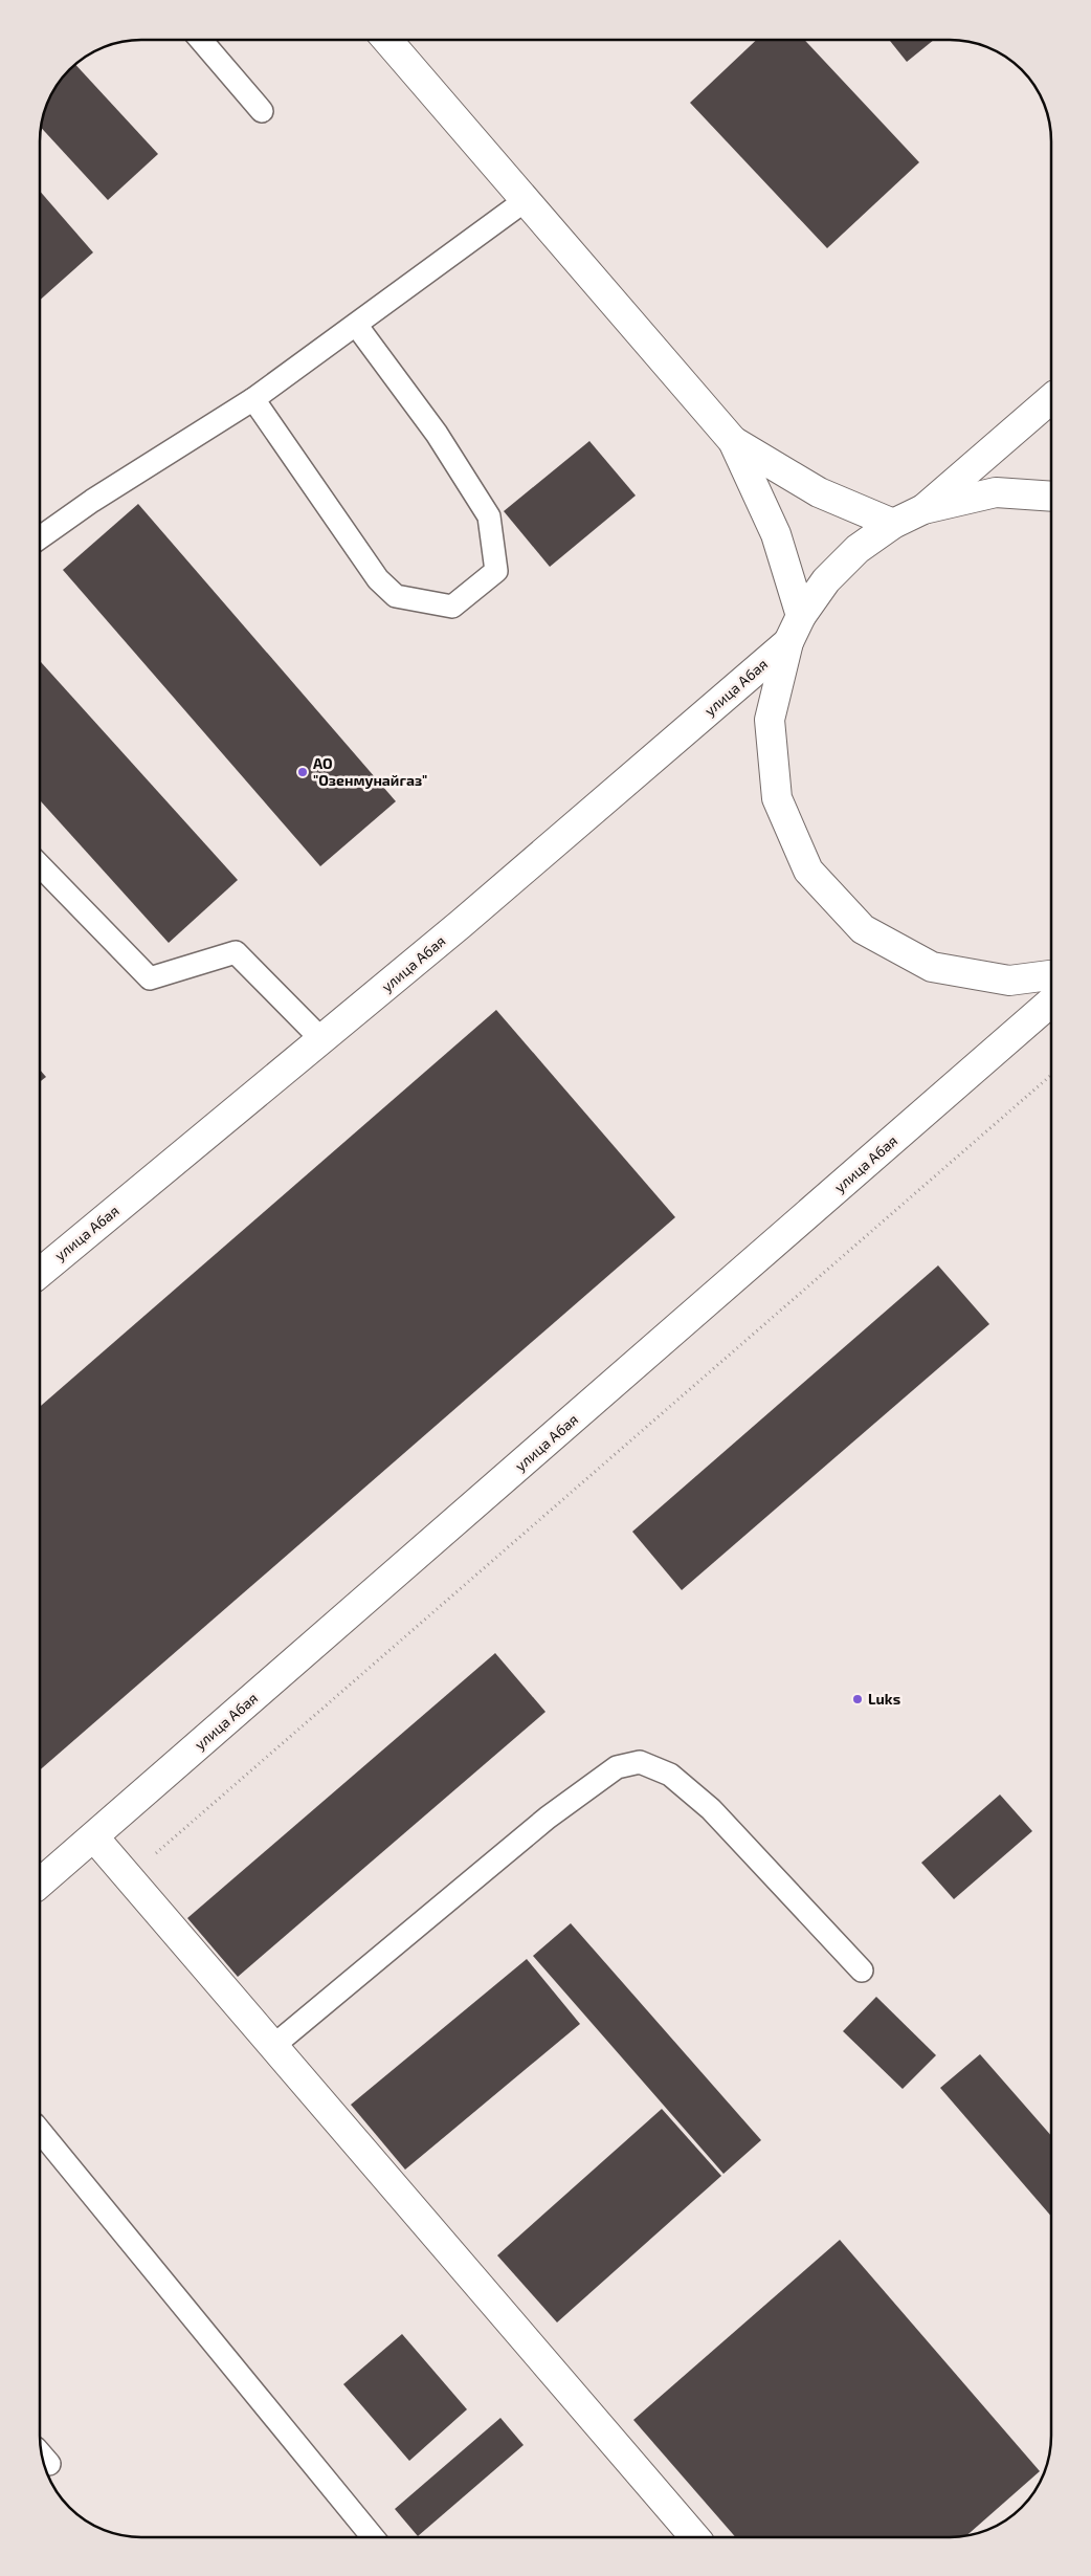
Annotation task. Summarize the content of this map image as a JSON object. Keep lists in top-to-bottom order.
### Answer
{
  "streets": {
    "street": ["улица Абая"]
  },
  "places": ["АО \"Озенмунайгаз\"", "Luks"]
}
